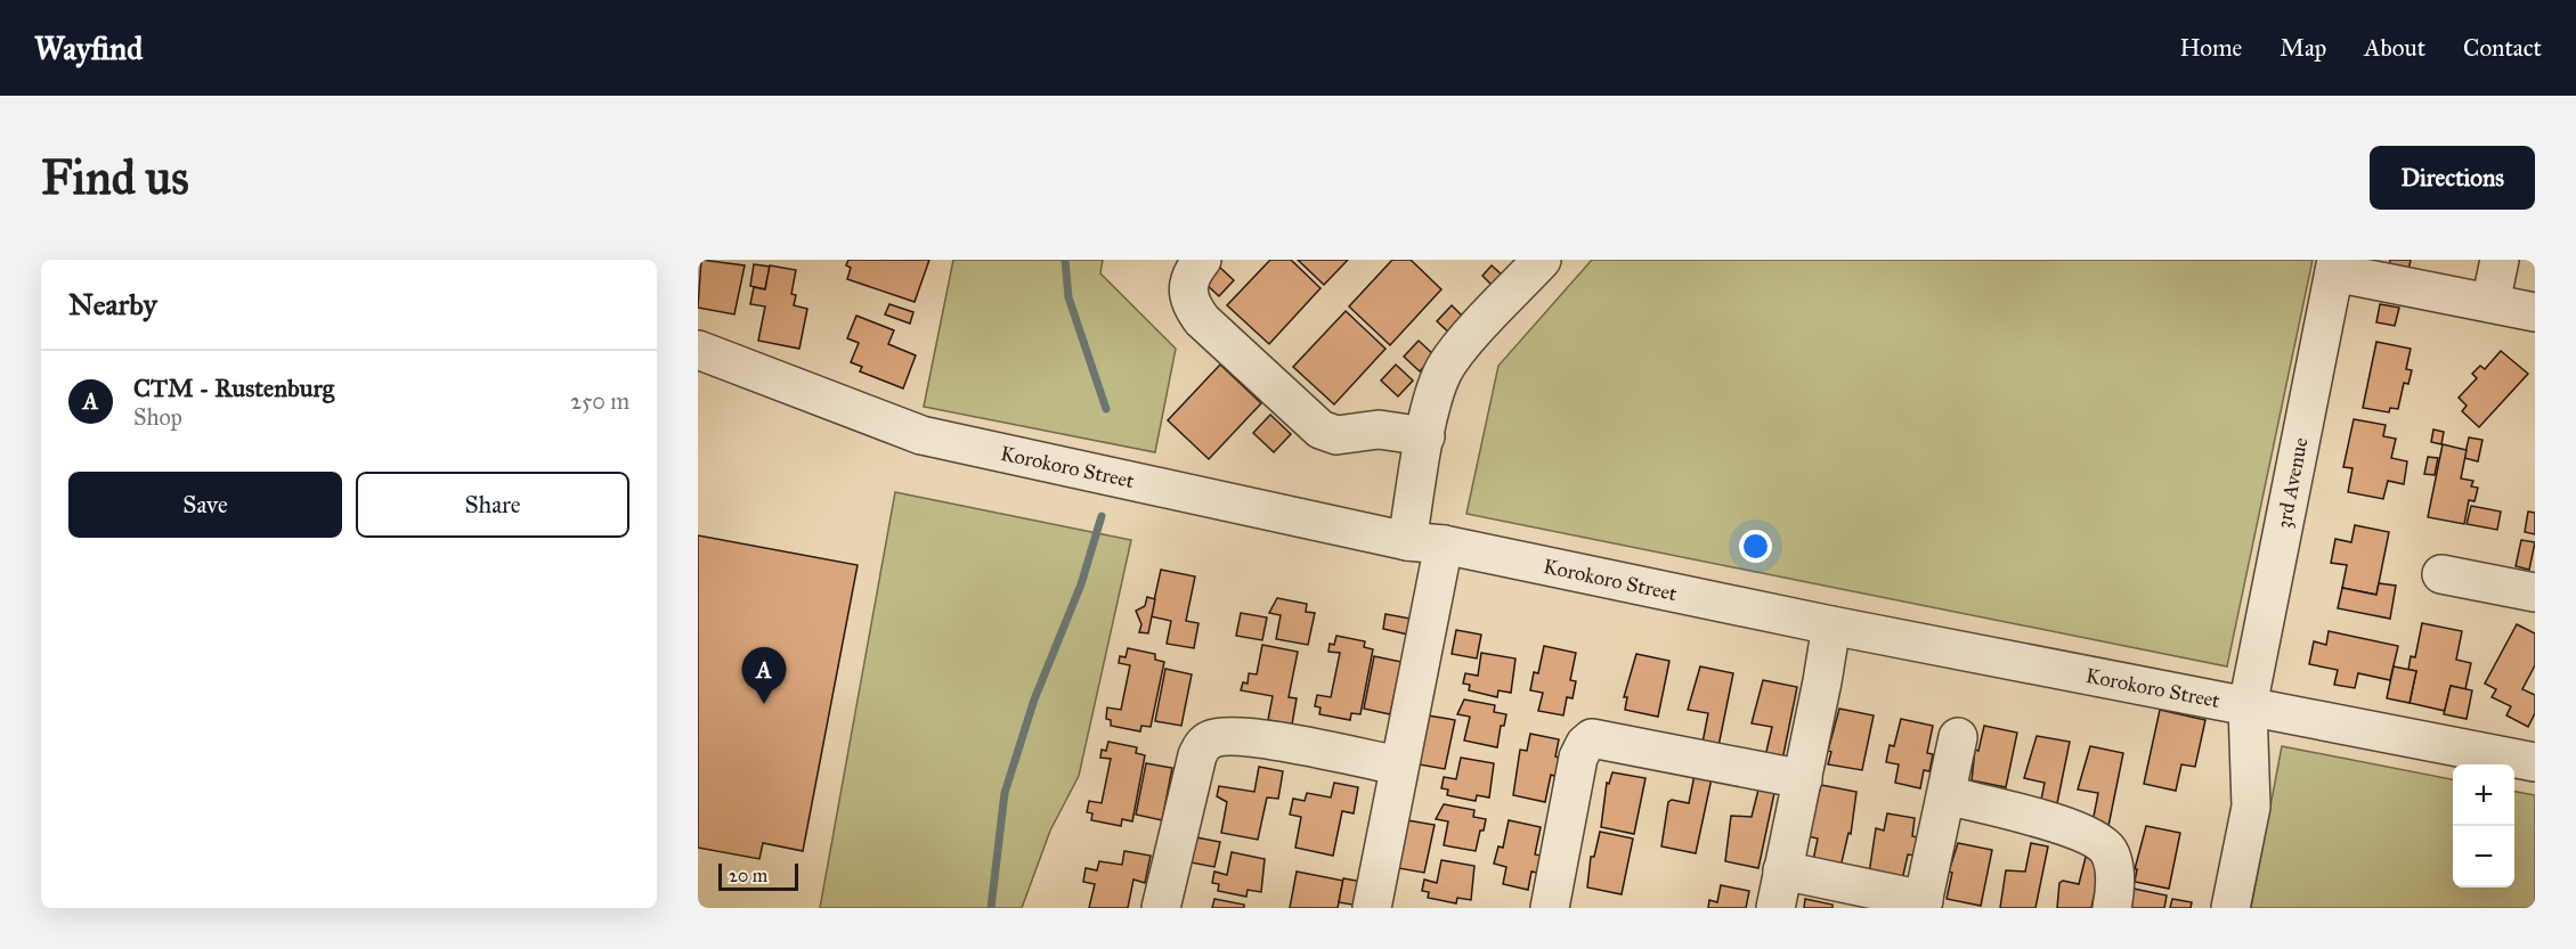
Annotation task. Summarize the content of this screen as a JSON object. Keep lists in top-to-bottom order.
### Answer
{
  "streets": {
    "street": ["Korokoro Street", "3rd Avenue"]
  },
  "crossings": [
    ["Korokoro Street", "3rd Avenue"]
  ],
  "scale_bar": "20 m",
  "page": {
    "header": "Wayfind",
    "nav": [
      "Home",
      "Map",
      "About",
      "Contact"
    ],
    "buttons": [
      "Directions",
      ["Save", "Share"]
    ],
    "title": "Find us",
    "heading": "Nearby",
    "list": [
      {
        "mark": "A",
        "name": "CTM - Rustenburg",
        "note": "Shop",
        "value": "250 m"
      }
    ],
    "pins": "A",
    "map_buttons": ["+", "−"],
    "scale": "20 m"
  }
}
